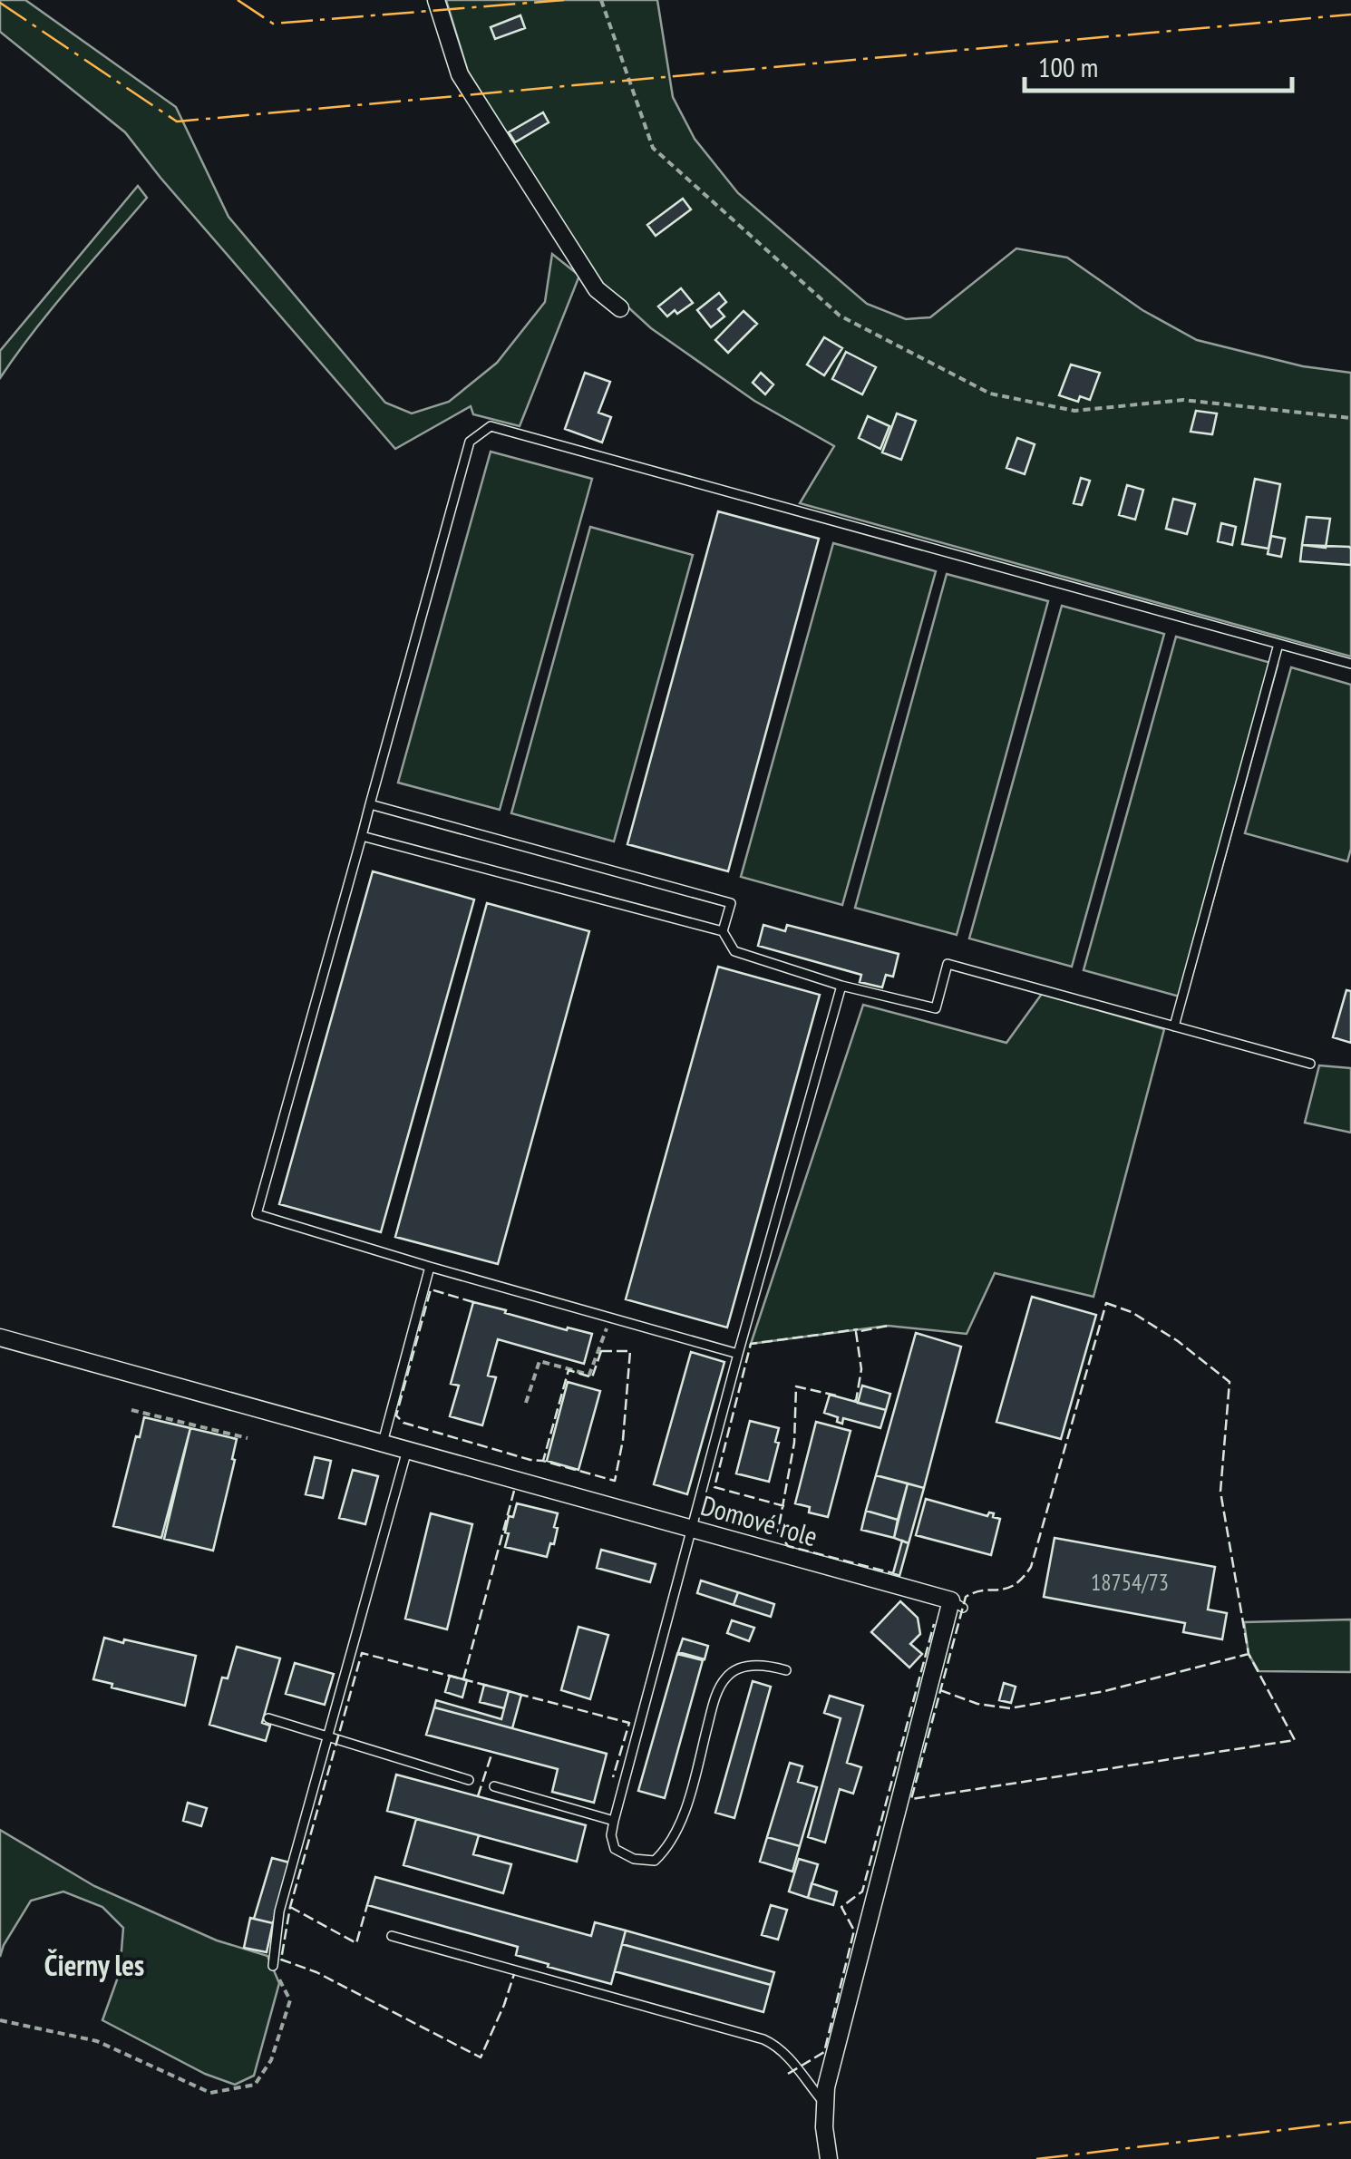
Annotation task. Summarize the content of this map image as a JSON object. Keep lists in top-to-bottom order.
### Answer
{
  "streets": {
    "street": ["Domové role"]
  },
  "districts": ["Čierny les"],
  "house_numbers": ["18754/73"],
  "scale_bar": "100 m"
}
